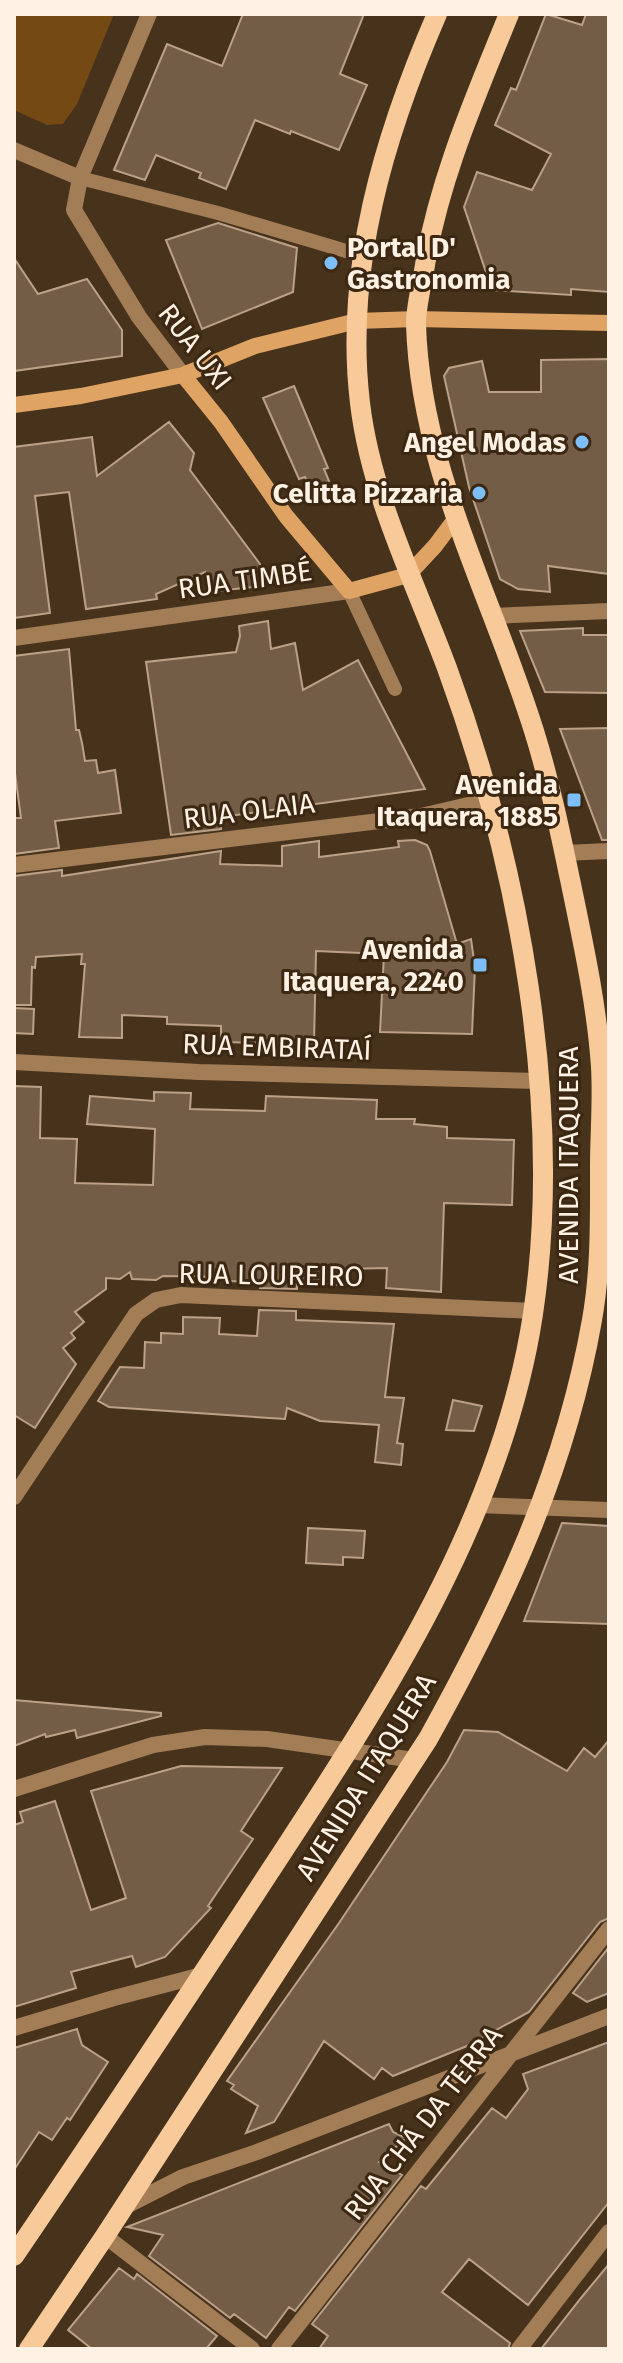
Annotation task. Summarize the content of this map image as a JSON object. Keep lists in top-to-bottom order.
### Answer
{
  "streets": {
    "main road": ["AVENIDA ITAQUERA"],
    "street": [
      "RUA UXI",
      "RUA TIMBÉ",
      "RUA OLAIA",
      "RUA EMBIRATAÍ",
      "RUA LOUREIRO",
      "RUA CHÁ DA TERRA"
    ]
  },
  "crossings": [
    ["RUA UXI", "RUA TIMBÉ"],
    ["RUA TIMBÉ", "AVENIDA ITAQUERA"],
    ["RUA OLAIA", "AVENIDA ITAQUERA"],
    ["RUA EMBIRATAÍ", "AVENIDA ITAQUERA"],
    ["AVENIDA ITAQUERA", "RUA LOUREIRO"]
  ],
  "places": {
    "other": ["Portal D' Gastronomia", "Angel Modas", "Celitta Pizzaria"],
    "transit": ["Avenida Itaquera, 1885", "Avenida Itaquera, 2240"]
  }
}
